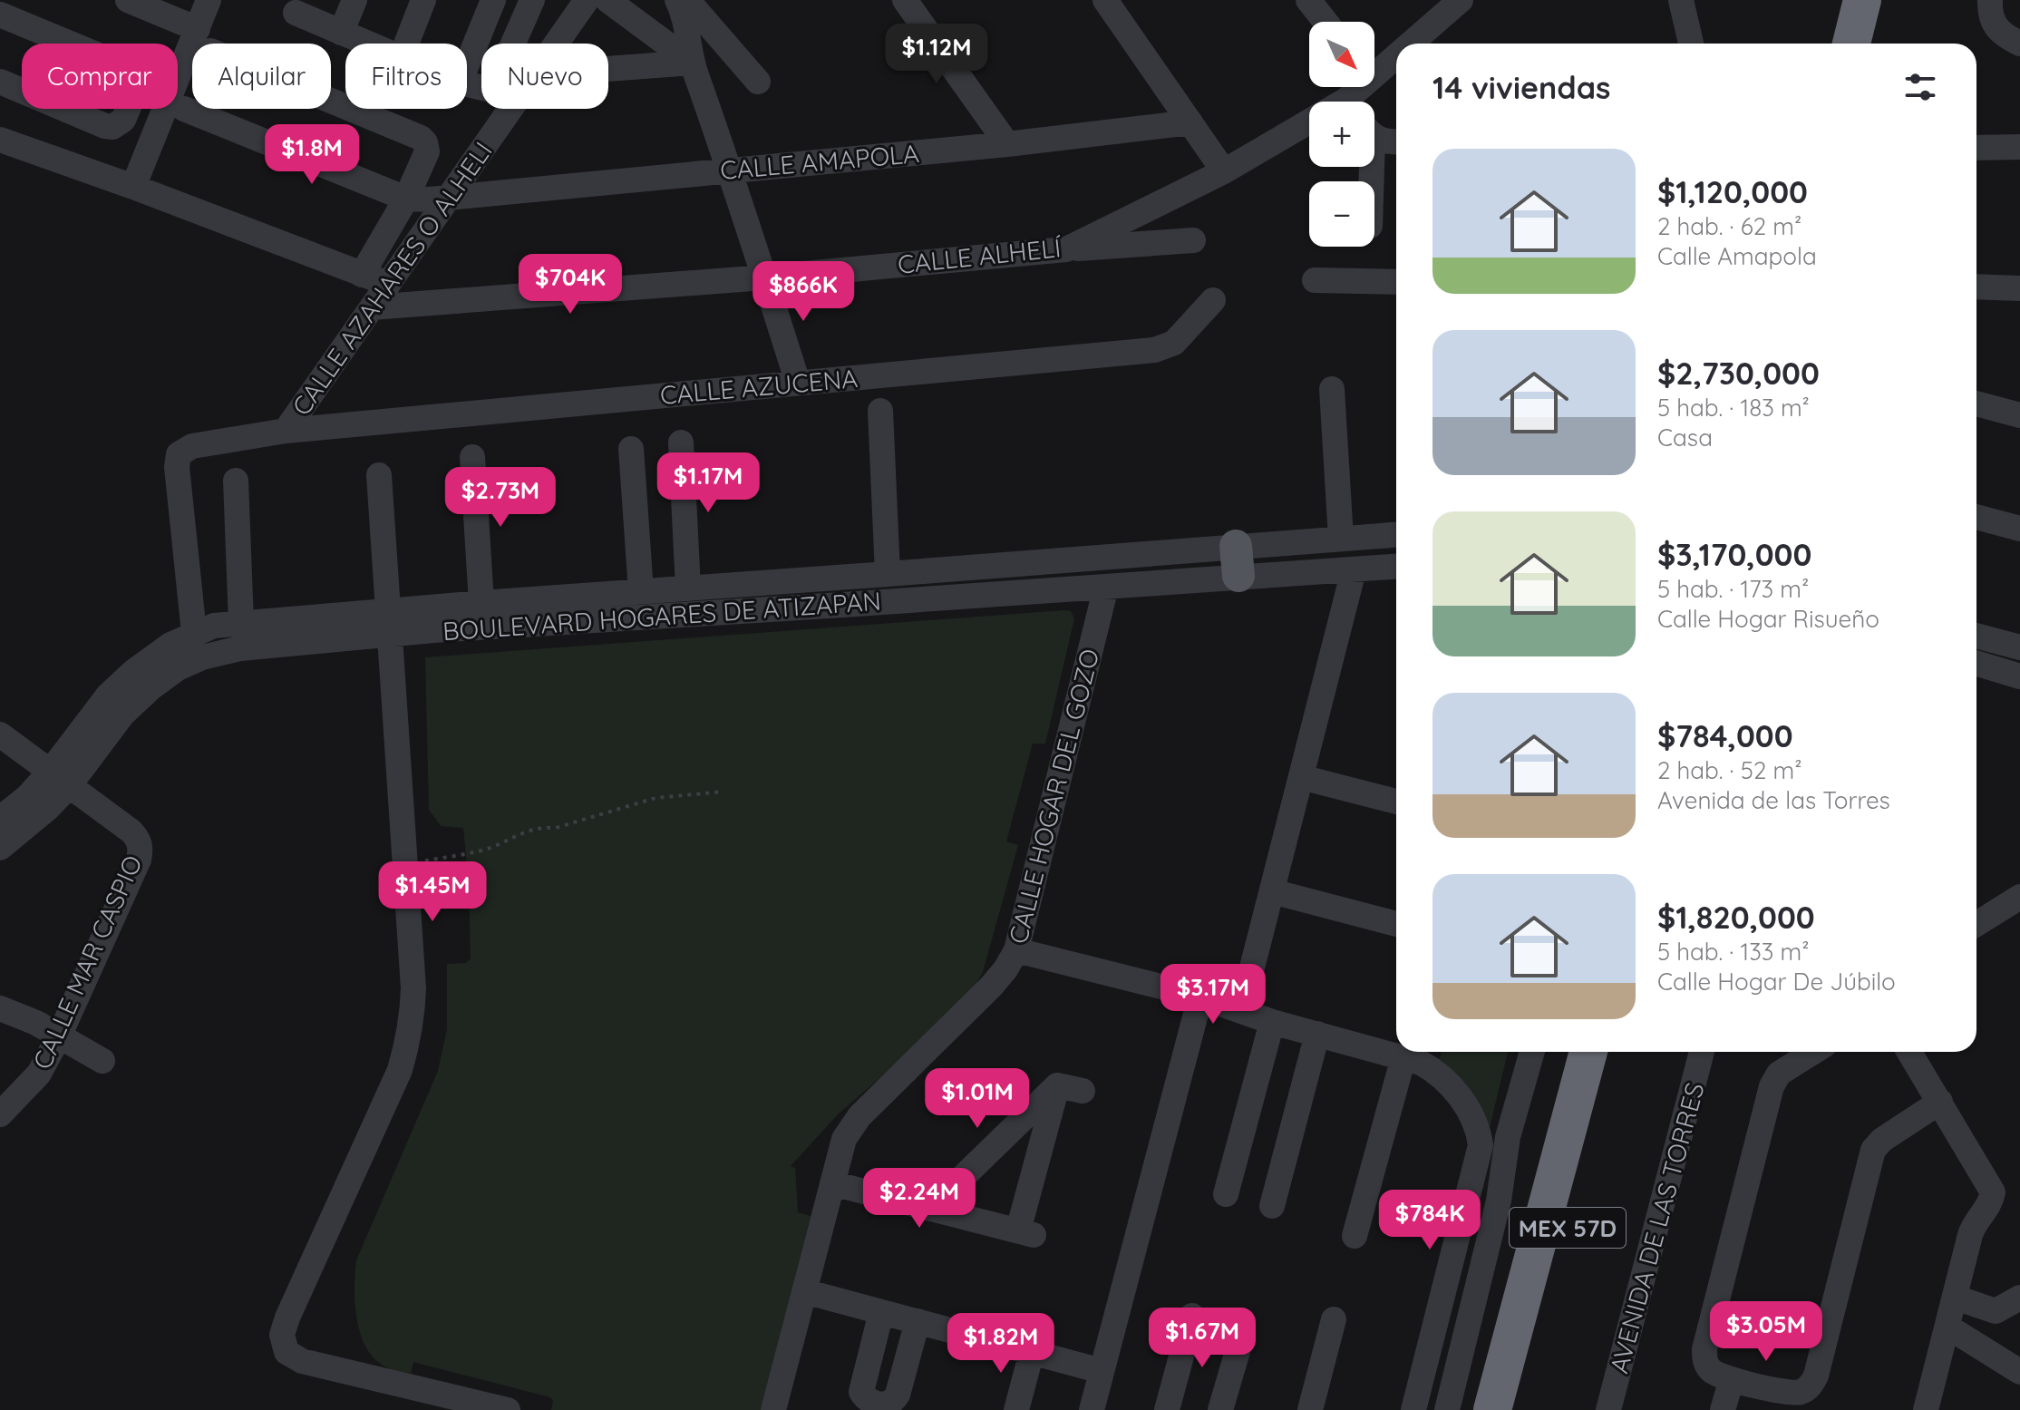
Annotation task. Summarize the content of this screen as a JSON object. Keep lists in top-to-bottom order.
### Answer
{
  "streets": {
    "highway": ["MEX 57D"],
    "street": [
      "CALLE AMAPOLA",
      "CALLE ALHELÍ",
      "CALLE AZAHARES O ALHELI",
      "CALLE AZUCENA",
      "BOULEVARD HOGARES DE ATIZAPAN",
      "CALLE HOGAR DEL GOZO",
      "CALLE MAR CASPIO",
      "AVENIDA DE LAS TORRES"
    ]
  },
  "crossings": [
    ["CALLE AMAPOLA", "CALLE AZAHARES O ALHELI"],
    ["CALLE ALHELÍ", "CALLE AZAHARES O ALHELI"],
    ["CALLE AZAHARES O ALHELI", "CALLE AZUCENA"],
    ["CALLE AZAHARES O ALHELI", "BOULEVARD HOGARES DE ATIZAPAN"],
    ["BOULEVARD HOGARES DE ATIZAPAN", "CALLE HOGAR DEL GOZO"],
    ["BOULEVARD HOGARES DE ATIZAPAN", "CALLE MAR CASPIO"]
  ],
  "north": "bottom right",
  "page": {
    "map_buttons": ["+", "−"],
    "price": [
      "$1.12M",
      "$1.8M",
      "$704K",
      "$866K",
      "$1.17M",
      "$2.73M",
      "$1.45M",
      "$3.17M",
      "$1.01M",
      "$2.24M",
      "$784K",
      "$3.05M",
      "$1.67M",
      "$1.82M"
    ],
    "chip": [
      "Comprar",
      "Alquilar",
      "Filtros",
      "Nuevo"
    ],
    "heading": "14 viviendas",
    "list": [
      {
        "name": "$1,120,000",
        "note": "2 hab. · 62 m² · Calle Amapola"
      },
      {
        "name": "$2,730,000",
        "note": "5 hab. · 183 m² · Casa"
      },
      {
        "name": "$3,170,000",
        "note": "5 hab. · 173 m² · Calle Hogar Risueño"
      },
      {
        "name": "$784,000",
        "note": "2 hab. · 52 m² · Avenida de las Torres"
      },
      {
        "name": "$1,820,000",
        "note": "5 hab. · 133 m² · Calle Hogar De Júbilo"
      }
    ]
  }
}
